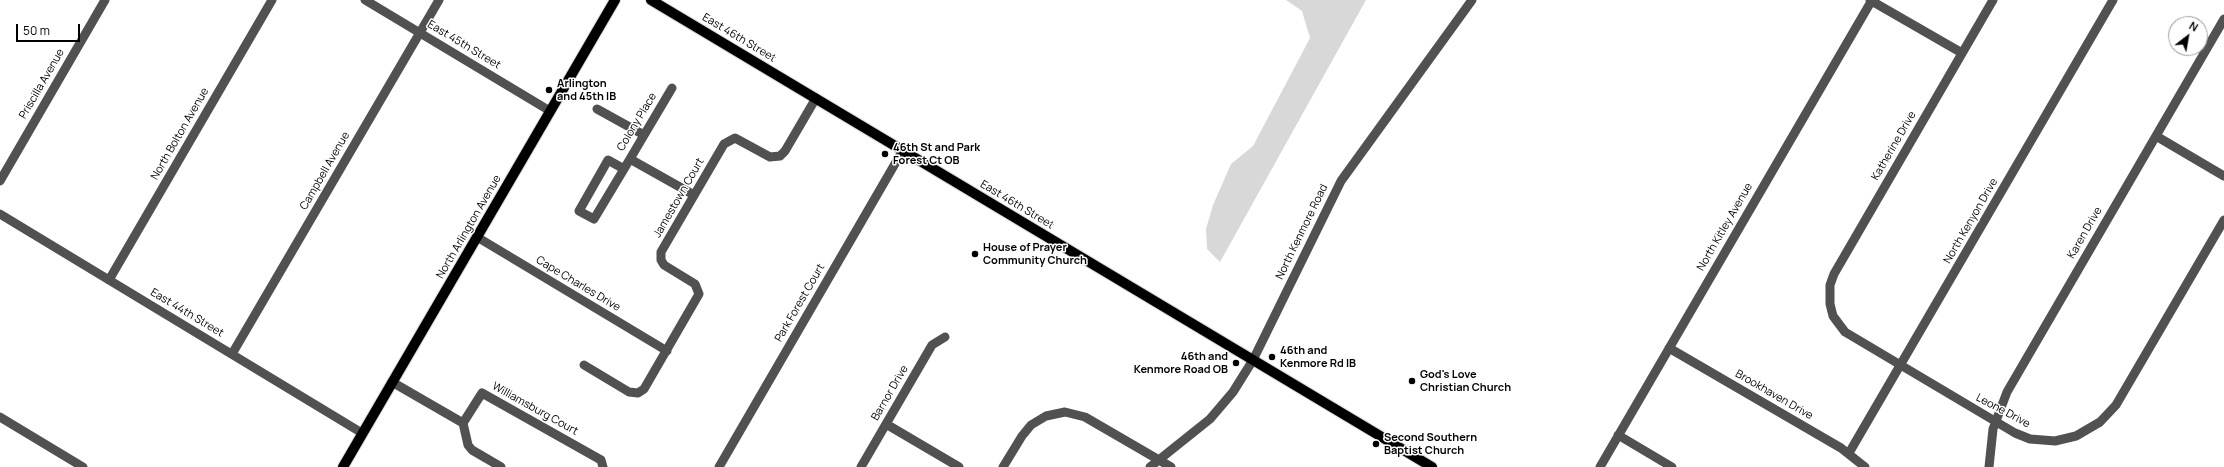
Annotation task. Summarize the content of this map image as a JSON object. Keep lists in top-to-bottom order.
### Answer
{
  "streets": {
    "main road": ["East 46th Street", "North Arlington Avenue"],
    "street": [
      "East 45th Street",
      "Priscilla Avenue",
      "Colony Place",
      "North Bolton Avenue",
      "Katherine Drive",
      "Campbell Avenue",
      "Jamestown Court",
      "North Kenyon Drive",
      "North Kitley Avenue",
      "North Kenmore Road",
      "Karen Drive",
      "Cape Charles Drive",
      "Park Forest Court",
      "East 44th Street",
      "Barnor Drive",
      "Brookhaven Drive",
      "Williamsburg Court",
      "Leone Drive"
    ]
  },
  "crossings": [
    ["East 46th Street", "Jamestown Court"],
    ["East 46th Street", "North Kenmore Road"],
    ["East 46th Street", "Park Forest Court"],
    ["East 45th Street", "Campbell Avenue"],
    ["East 45th Street", "North Arlington Avenue"],
    ["North Bolton Avenue", "East 44th Street"],
    ["Katherine Drive", "Leone Drive"],
    ["Campbell Avenue", "East 44th Street"],
    ["Jamestown Court", "Cape Charles Drive"],
    ["North Kenyon Drive", "Brookhaven Drive"],
    ["North Kenyon Drive", "Leone Drive"],
    ["North Arlington Avenue", "Cape Charles Drive"],
    ["North Arlington Avenue", "East 44th Street"],
    ["North Kitley Avenue", "Brookhaven Drive"],
    ["Karen Drive", "Leone Drive"]
  ],
  "places": [
    "Arlington and 45th IB",
    "46th St and Park Forest Ct OB",
    "House of Prayer Community Church",
    "46th and Kenmore Rd IB",
    "46th and Kenmore Road OB",
    "God's Love Christian Church",
    "Second Southern Baptist Church"
  ],
  "scale_bar": "50 m",
  "north": "top right"
}
